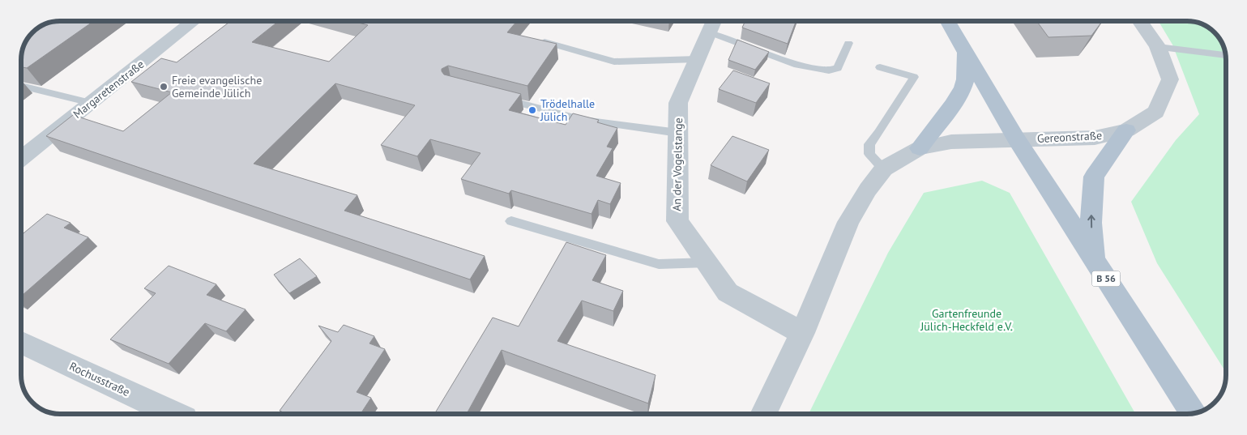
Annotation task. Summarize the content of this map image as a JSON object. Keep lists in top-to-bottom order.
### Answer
{
  "streets": {
    "main road": ["B 56"],
    "street": [
      "Margaretenstraße",
      "Gereonstraße",
      "An der Vogelstange",
      "Rochusstraße"
    ]
  },
  "crossings": [
    ["Gereonstraße", "B 56"]
  ],
  "parks": ["Gartenfreunde Jülich-Heckfeld e.V."],
  "places": ["Freie evangelische Gemeinde Jülich", "Trödelhalle Jülich"]
}
